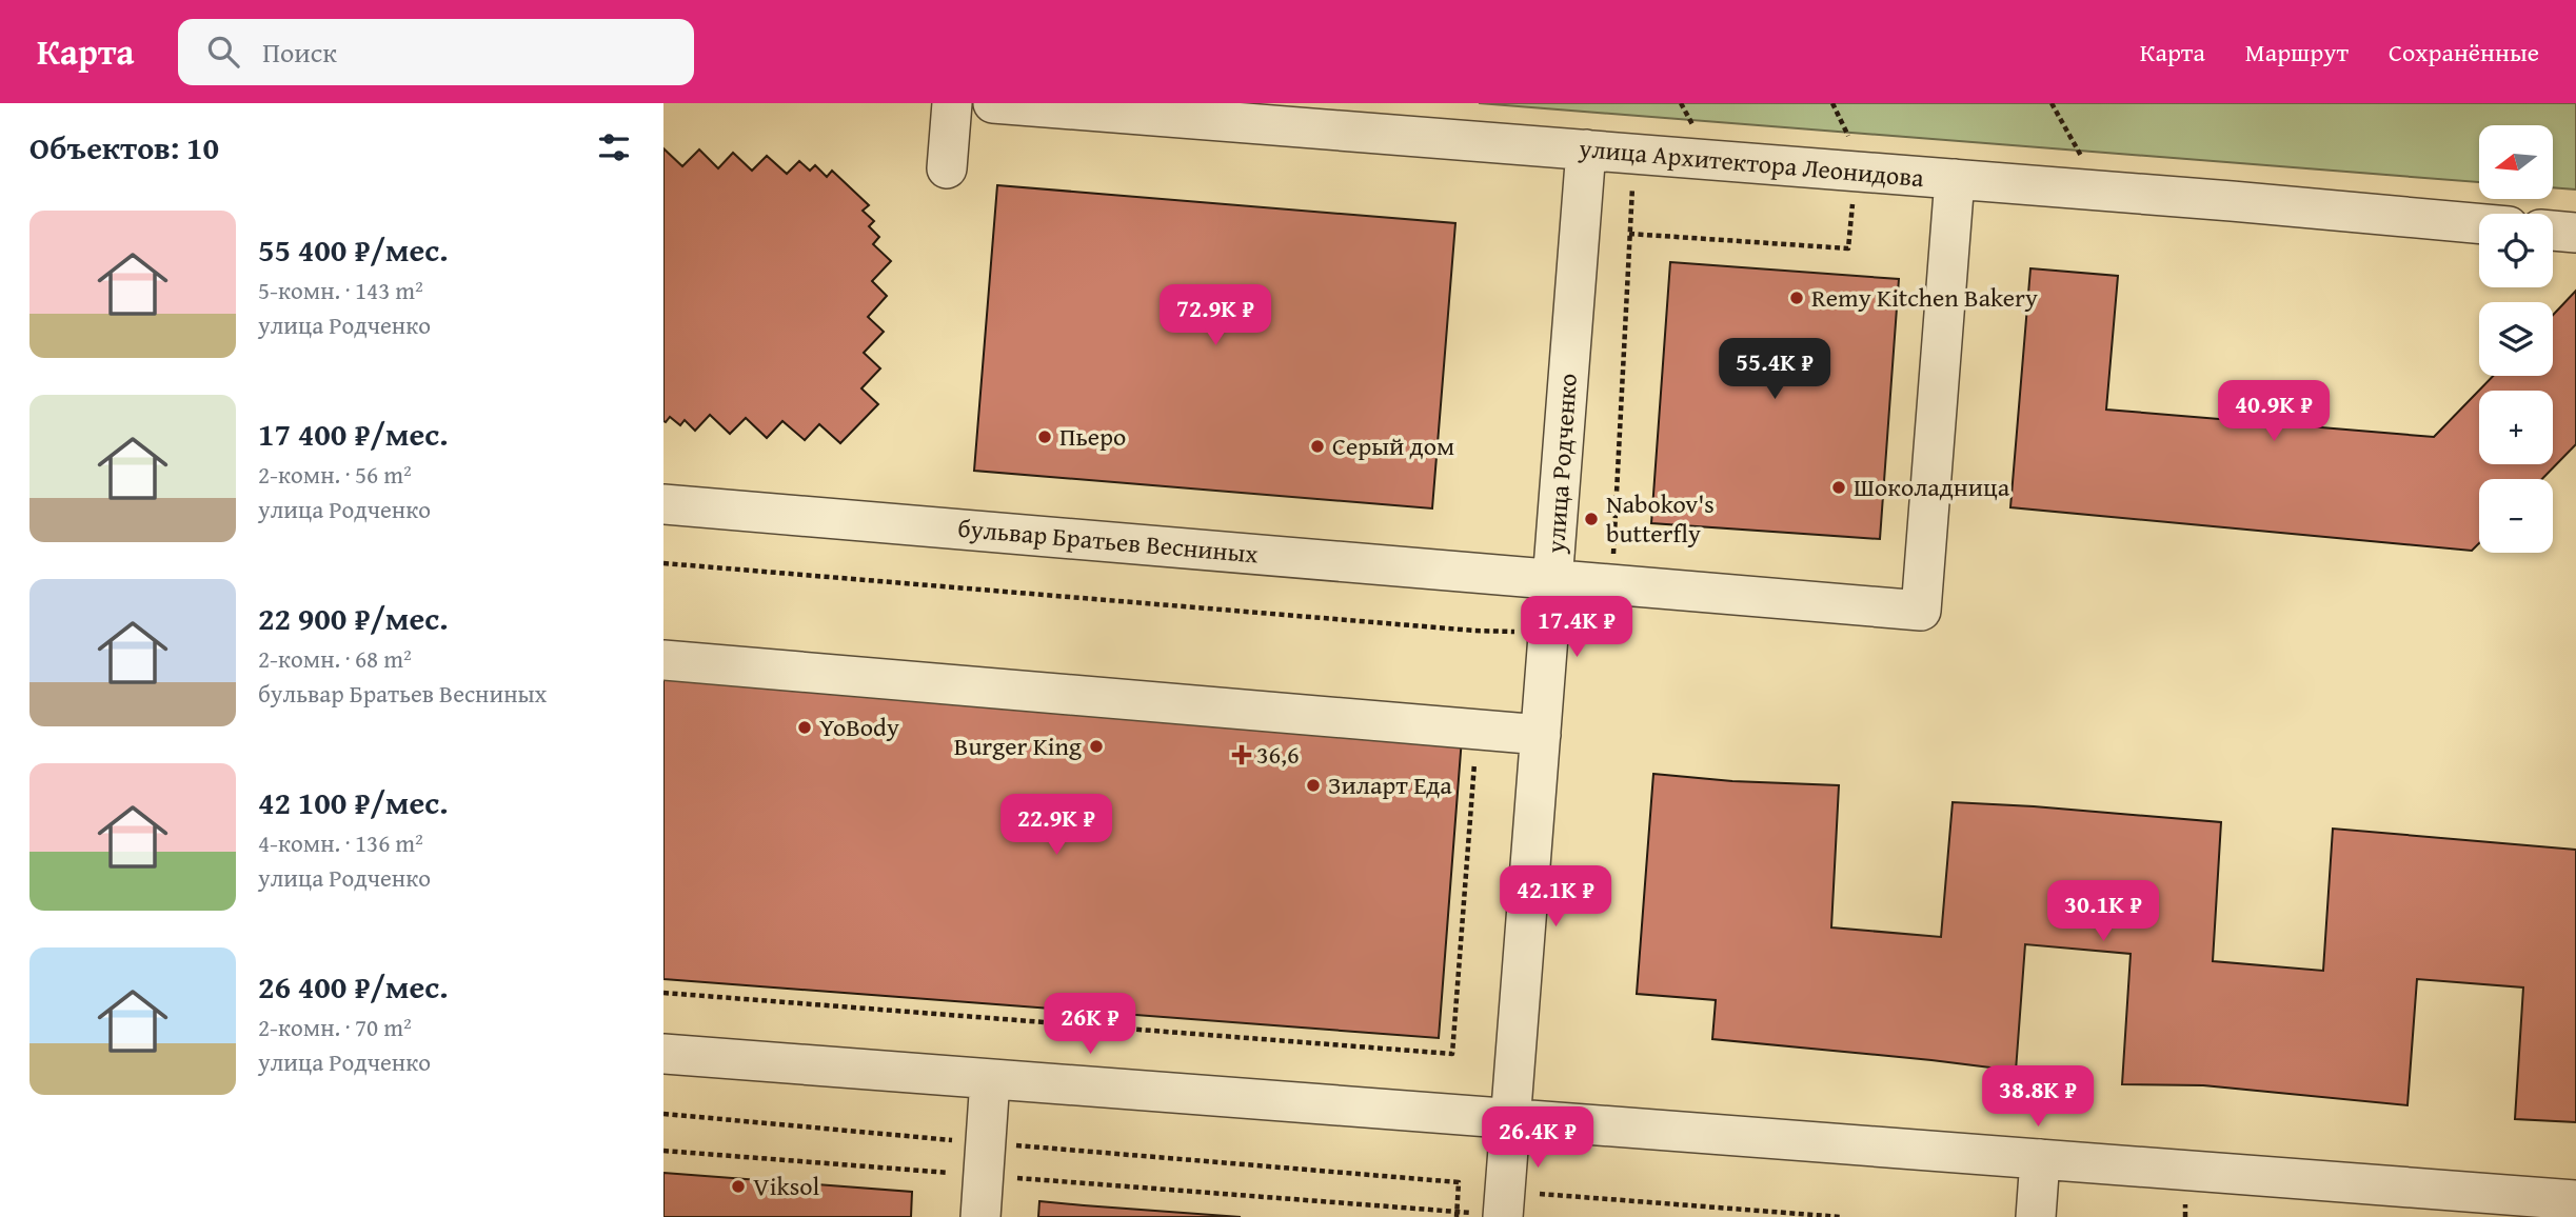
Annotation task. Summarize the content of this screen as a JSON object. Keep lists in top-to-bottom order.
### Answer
{
  "streets": {
    "street": ["улица Архитектора Леонидова", "улица Родченко", "бульвар Братьев Весниных"]
  },
  "crossings": [
    ["улица Архитектора Леонидова", "улица Родченко"],
    ["улица Архитектора Леонидова", "бульвар Братьев Весниных"],
    ["улица Родченко", "бульвар Братьев Весниных"]
  ],
  "places": {
    "other": [
      "Remy Kitchen Bakery",
      "Пьеро",
      "Серый дом",
      "Шоколадница",
      "Nabokov's butterfly",
      "YoBody",
      "Burger King",
      "Зиларт Еда",
      "Viksol"
    ],
    "health": ["36,6"]
  },
  "north": "left",
  "page": {
    "header": "Карта",
    "search": "Поиск",
    "nav": ["Карта", "Маршрут", "Сохранённые"],
    "heading": "Объектов: 10",
    "map_buttons": ["+", "−"],
    "list": [
      {
        "name": "55 400 ₽/мес.",
        "note": "5-комн. · 143 m² · улица Родченко"
      },
      {
        "name": "17 400 ₽/мес.",
        "note": "2-комн. · 56 m² · улица Родченко"
      },
      {
        "name": "22 900 ₽/мес.",
        "note": "2-комн. · 68 m² · бульвар Братьев Весниных"
      },
      {
        "name": "42 100 ₽/мес.",
        "note": "4-комн. · 136 m² · улица Родченко"
      },
      {
        "name": "26 400 ₽/мес.",
        "note": "2-комн. · 70 m² · улица Родченко"
      }
    ],
    "price": [
      "72.9K ₽",
      "55.4K ₽",
      "40.9K ₽",
      "17.4K ₽",
      "22.9K ₽",
      "42.1K ₽",
      "30.1K ₽",
      "26K ₽",
      "38.8K ₽",
      "26.4K ₽"
    ]
  }
}
